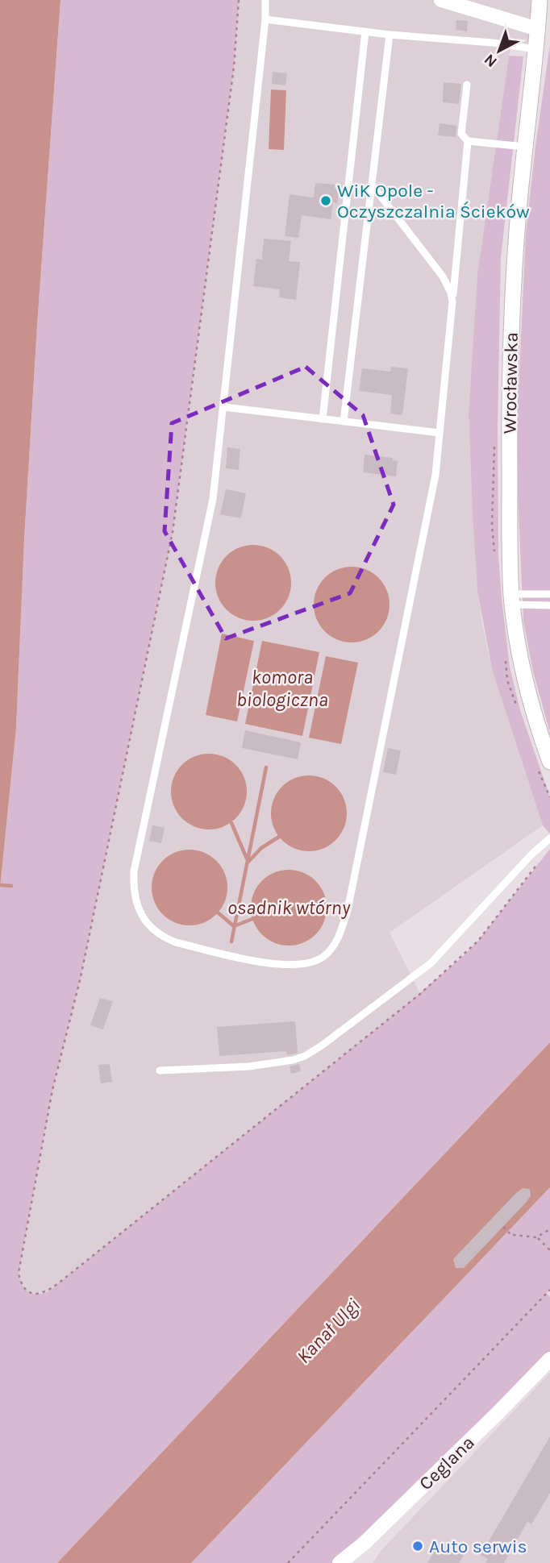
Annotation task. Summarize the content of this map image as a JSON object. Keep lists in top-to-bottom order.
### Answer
{
  "streets": {
    "main road": ["Wrocławska"],
    "street": ["Ceglana"]
  },
  "water": ["komora biologiczna", "osadnik wtórny", "Kanał Ulgi"],
  "places": ["WiK Opole - Oczyszczalnia Ścieków", "Auto serwis"],
  "north": "bottom left"
}
